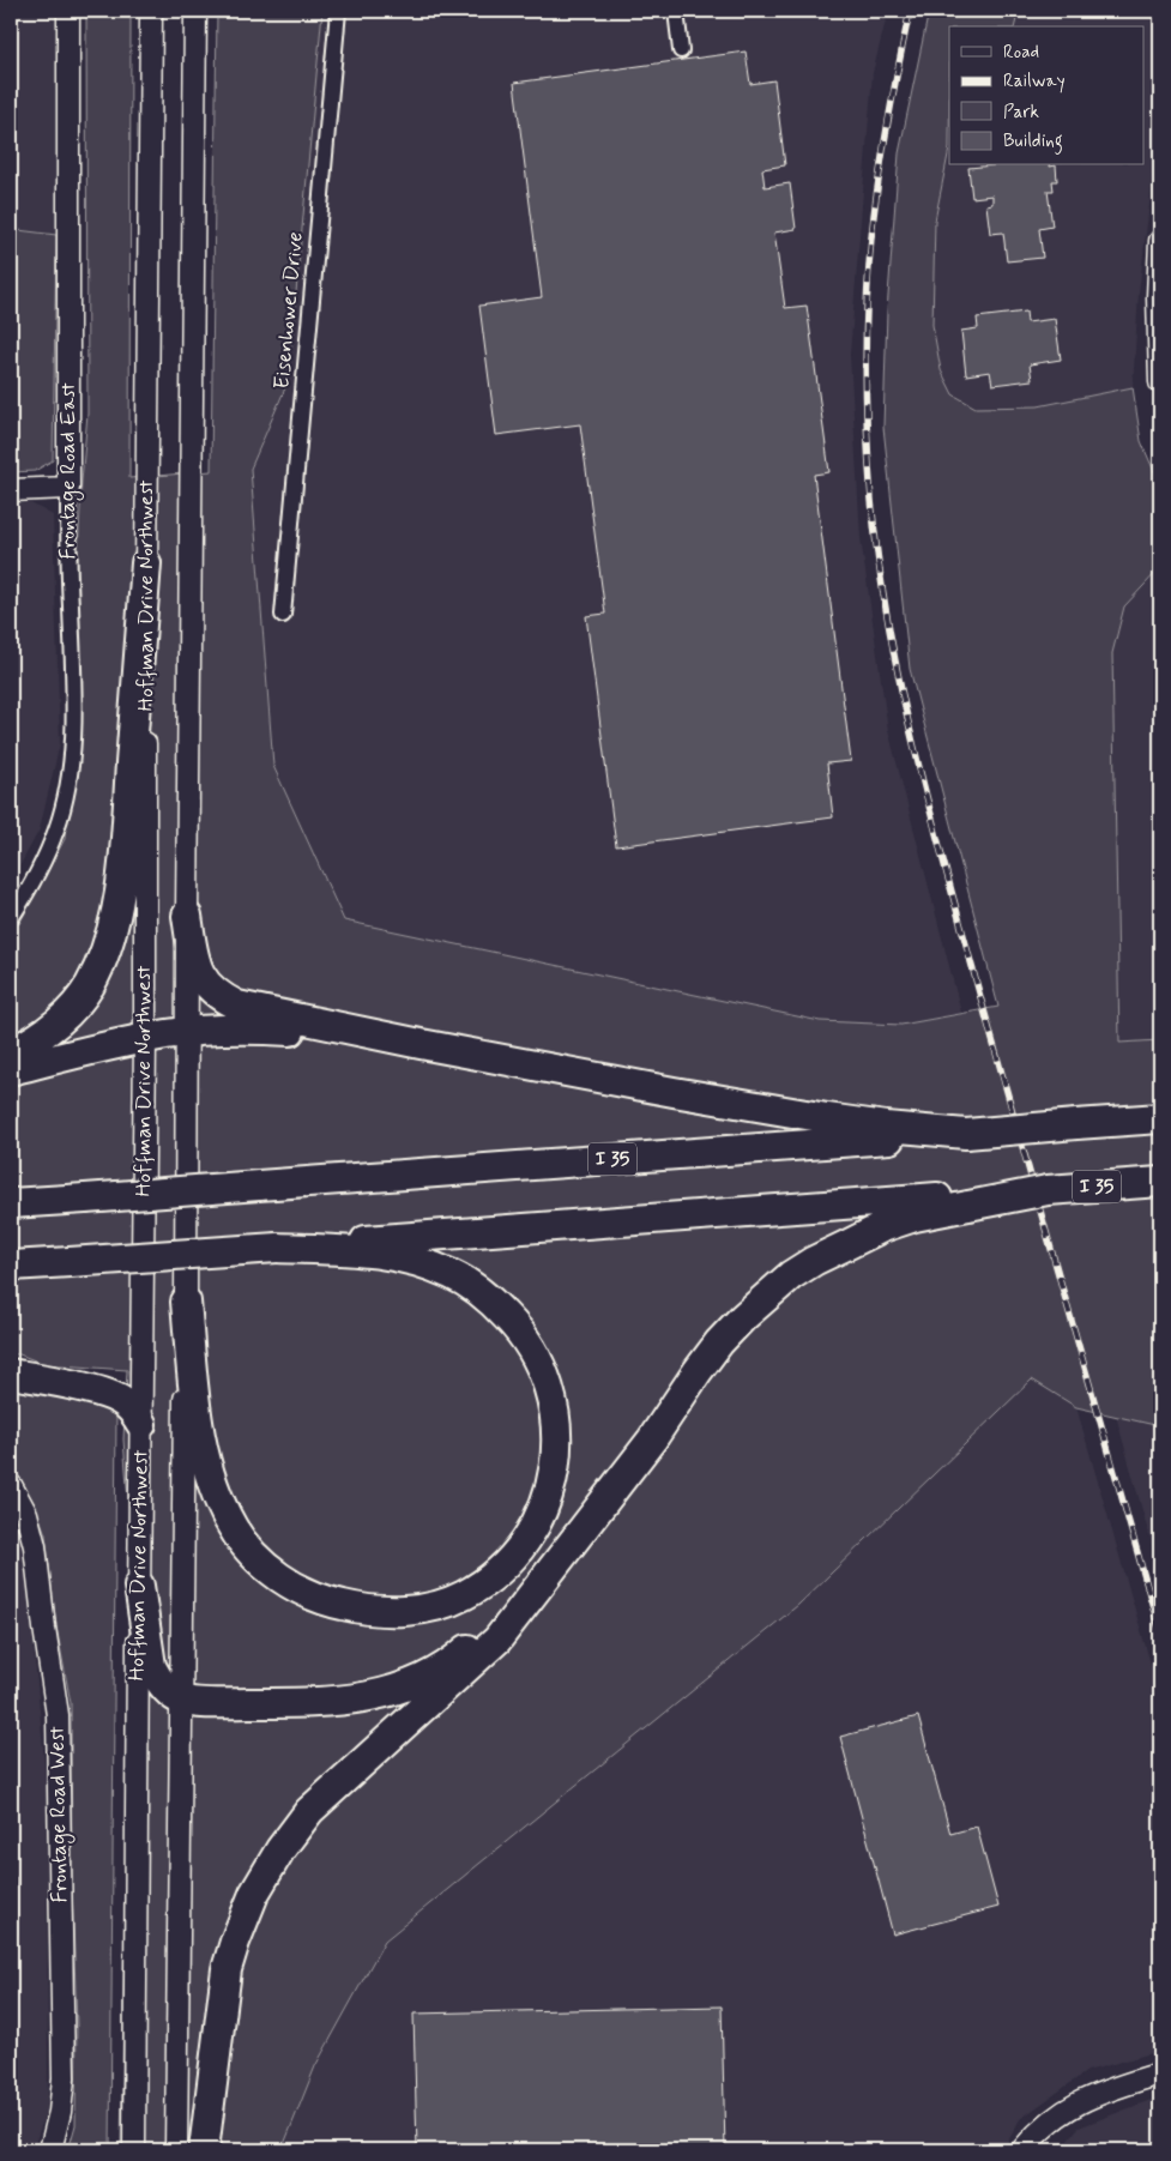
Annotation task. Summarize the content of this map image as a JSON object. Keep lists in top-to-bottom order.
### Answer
{
  "streets": {
    "highway": ["I 35"],
    "main road": ["Frontage Road East", "Hoffman Drive Northwest", "Frontage Road West"],
    "street": ["Eisenhower Drive"]
  },
  "legend": [
    "Road",
    "Railway",
    "Park",
    "Building"
  ]
}
